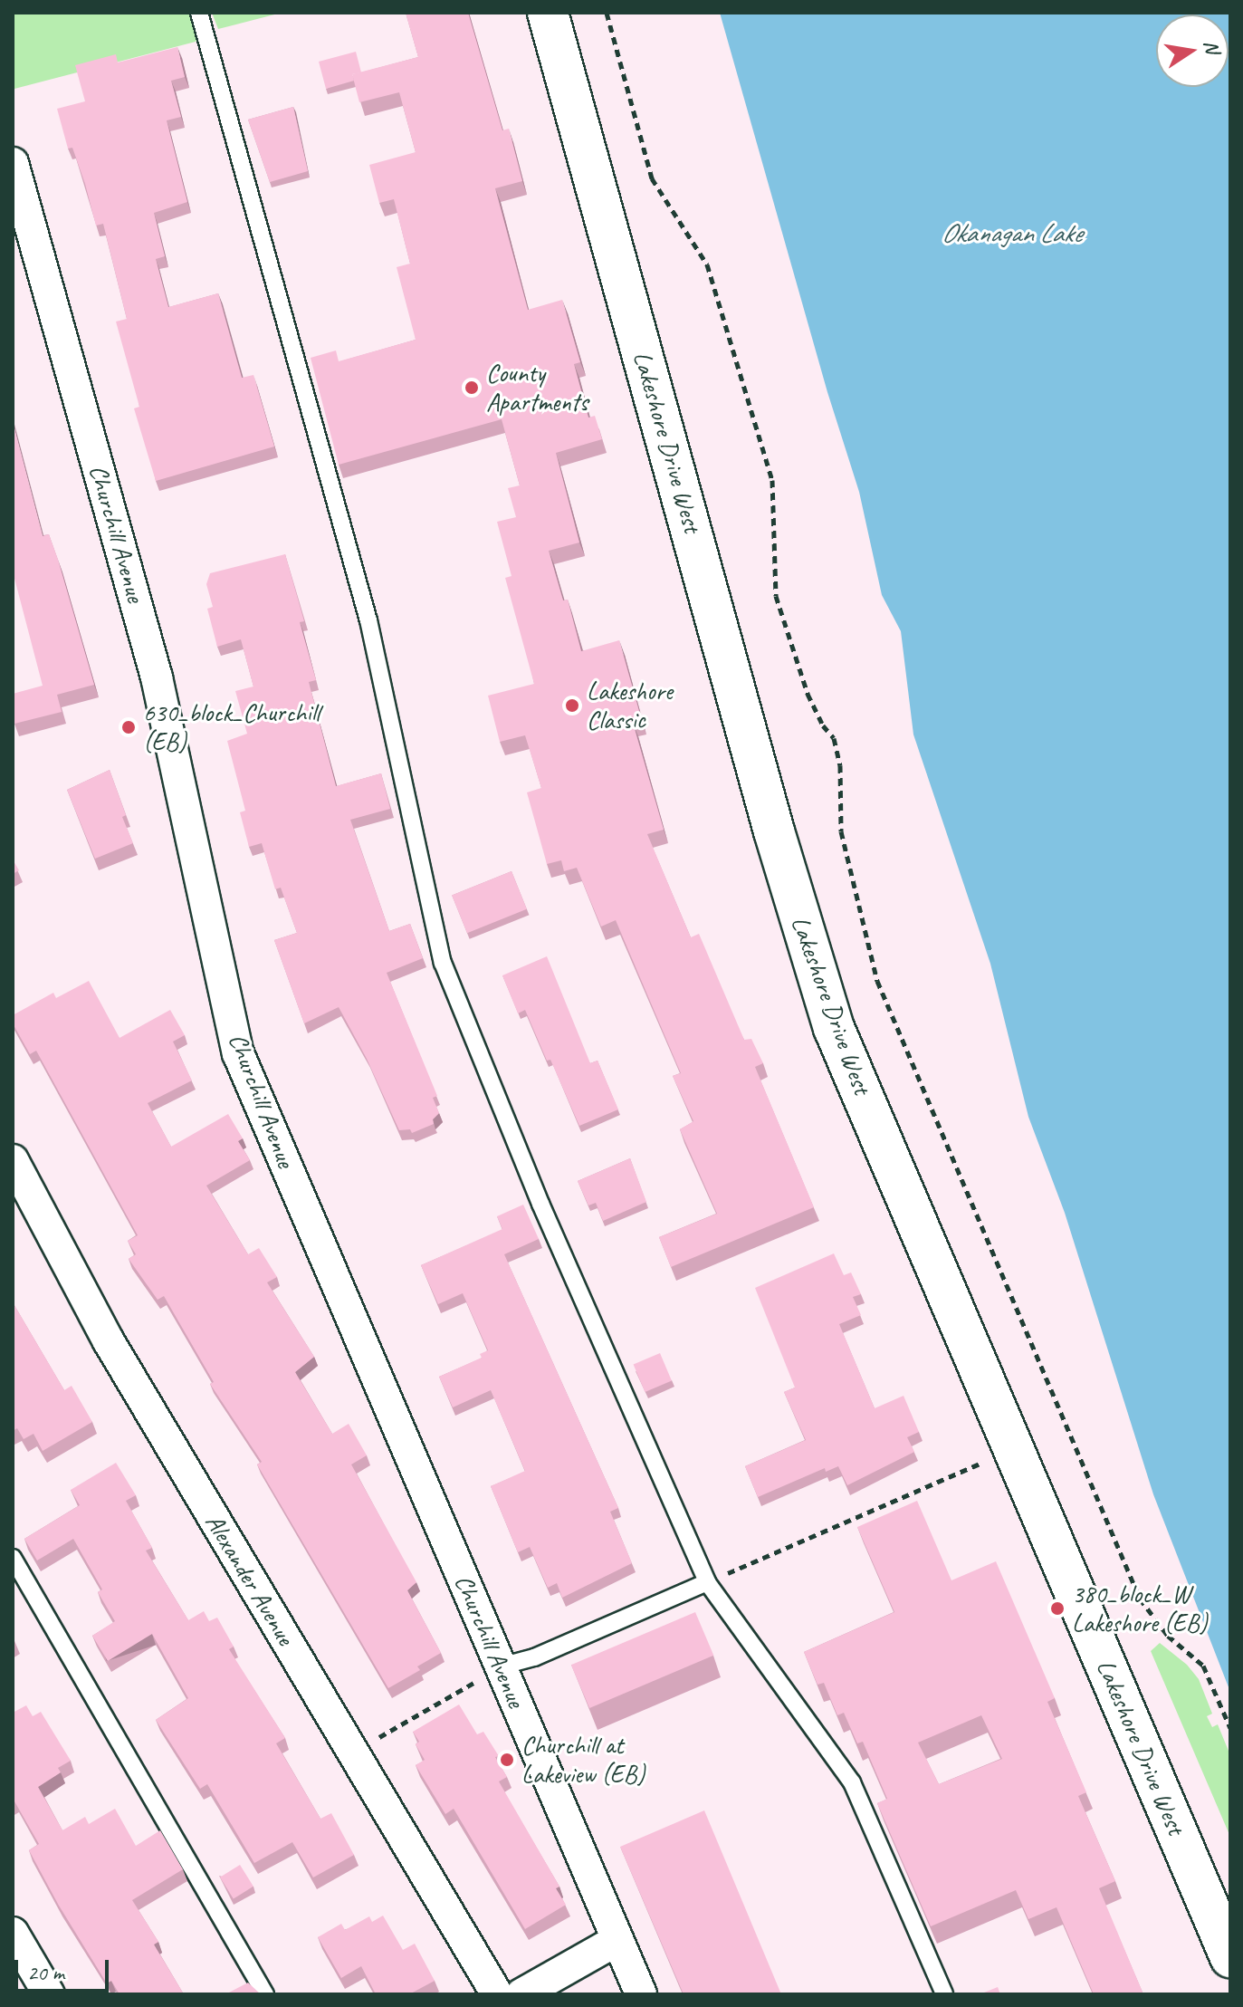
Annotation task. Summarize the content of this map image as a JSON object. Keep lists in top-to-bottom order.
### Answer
{
  "streets": {
    "street": ["Lakeshore Drive West", "Churchill Avenue", "Alexander Avenue"]
  },
  "water": ["Okanagan Lake"],
  "places": [
    "County Apartments",
    "Lakeshore Classic",
    "630_block_Churchill (EB)",
    "380_block_W Lakeshore (EB)",
    "Churchill at Lakeview (EB)"
  ],
  "scale_bar": "20 m",
  "north": "right"
}
